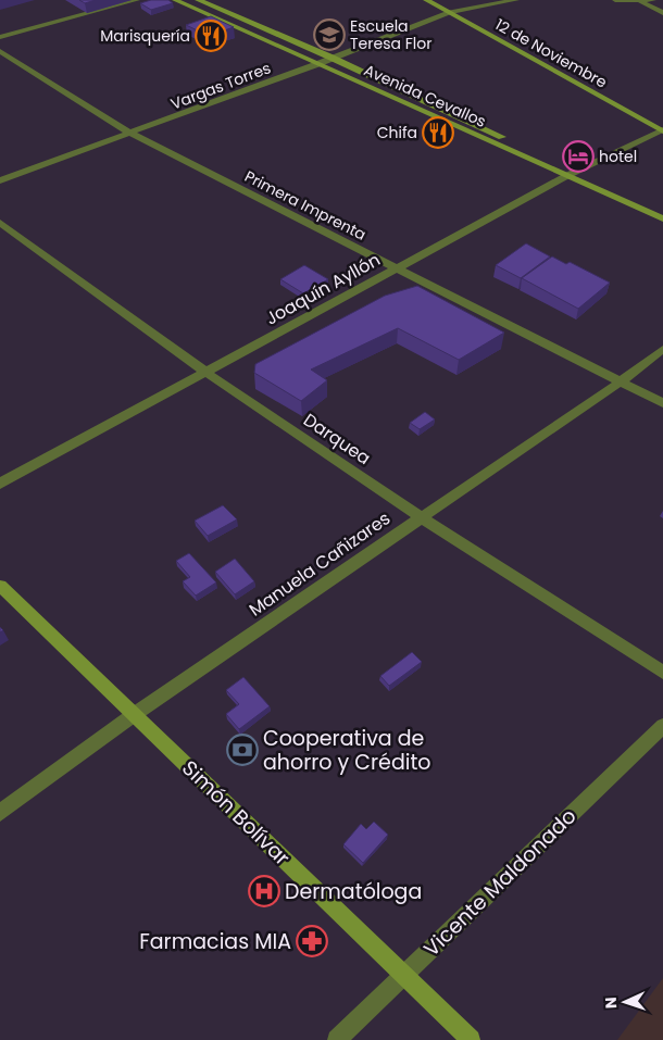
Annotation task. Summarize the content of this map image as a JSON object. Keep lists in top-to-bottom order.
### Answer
{
  "streets": {
    "main road": ["12 de Noviembre", "Avenida Cevallos", "Simón Bolívar"],
    "street": [
      "Vargas Torres",
      "Primera Imprenta",
      "Joaquín Ayllón",
      "Darquea",
      "Manuela Cañizares",
      "Vicente Maldonado"
    ]
  },
  "crossings": [
    ["12 de Noviembre", "Vargas Torres"],
    ["12 de Noviembre", "Joaquín Ayllón"],
    ["Vargas Torres", "Avenida Cevallos"],
    ["Vargas Torres", "Primera Imprenta"],
    ["Avenida Cevallos", "Joaquín Ayllón"],
    ["Primera Imprenta", "Joaquín Ayllón"],
    ["Primera Imprenta", "Manuela Cañizares"],
    ["Joaquín Ayllón", "Darquea"],
    ["Darquea", "Manuela Cañizares"],
    ["Manuela Cañizares", "Simón Bolívar"],
    ["Simón Bolívar", "Vicente Maldonado"]
  ],
  "places": {
    "school or university": ["Escuela Teresa Flor"],
    "restaurant": ["Marisquería", "Chifa"],
    "hotel": ["hotel"],
    "bank": ["Cooperativa de ahorro y Crédito"],
    "hospital": ["Dermatóloga"],
    "pharmacy": ["Farmacias MIA"]
  },
  "north": "left"
}
